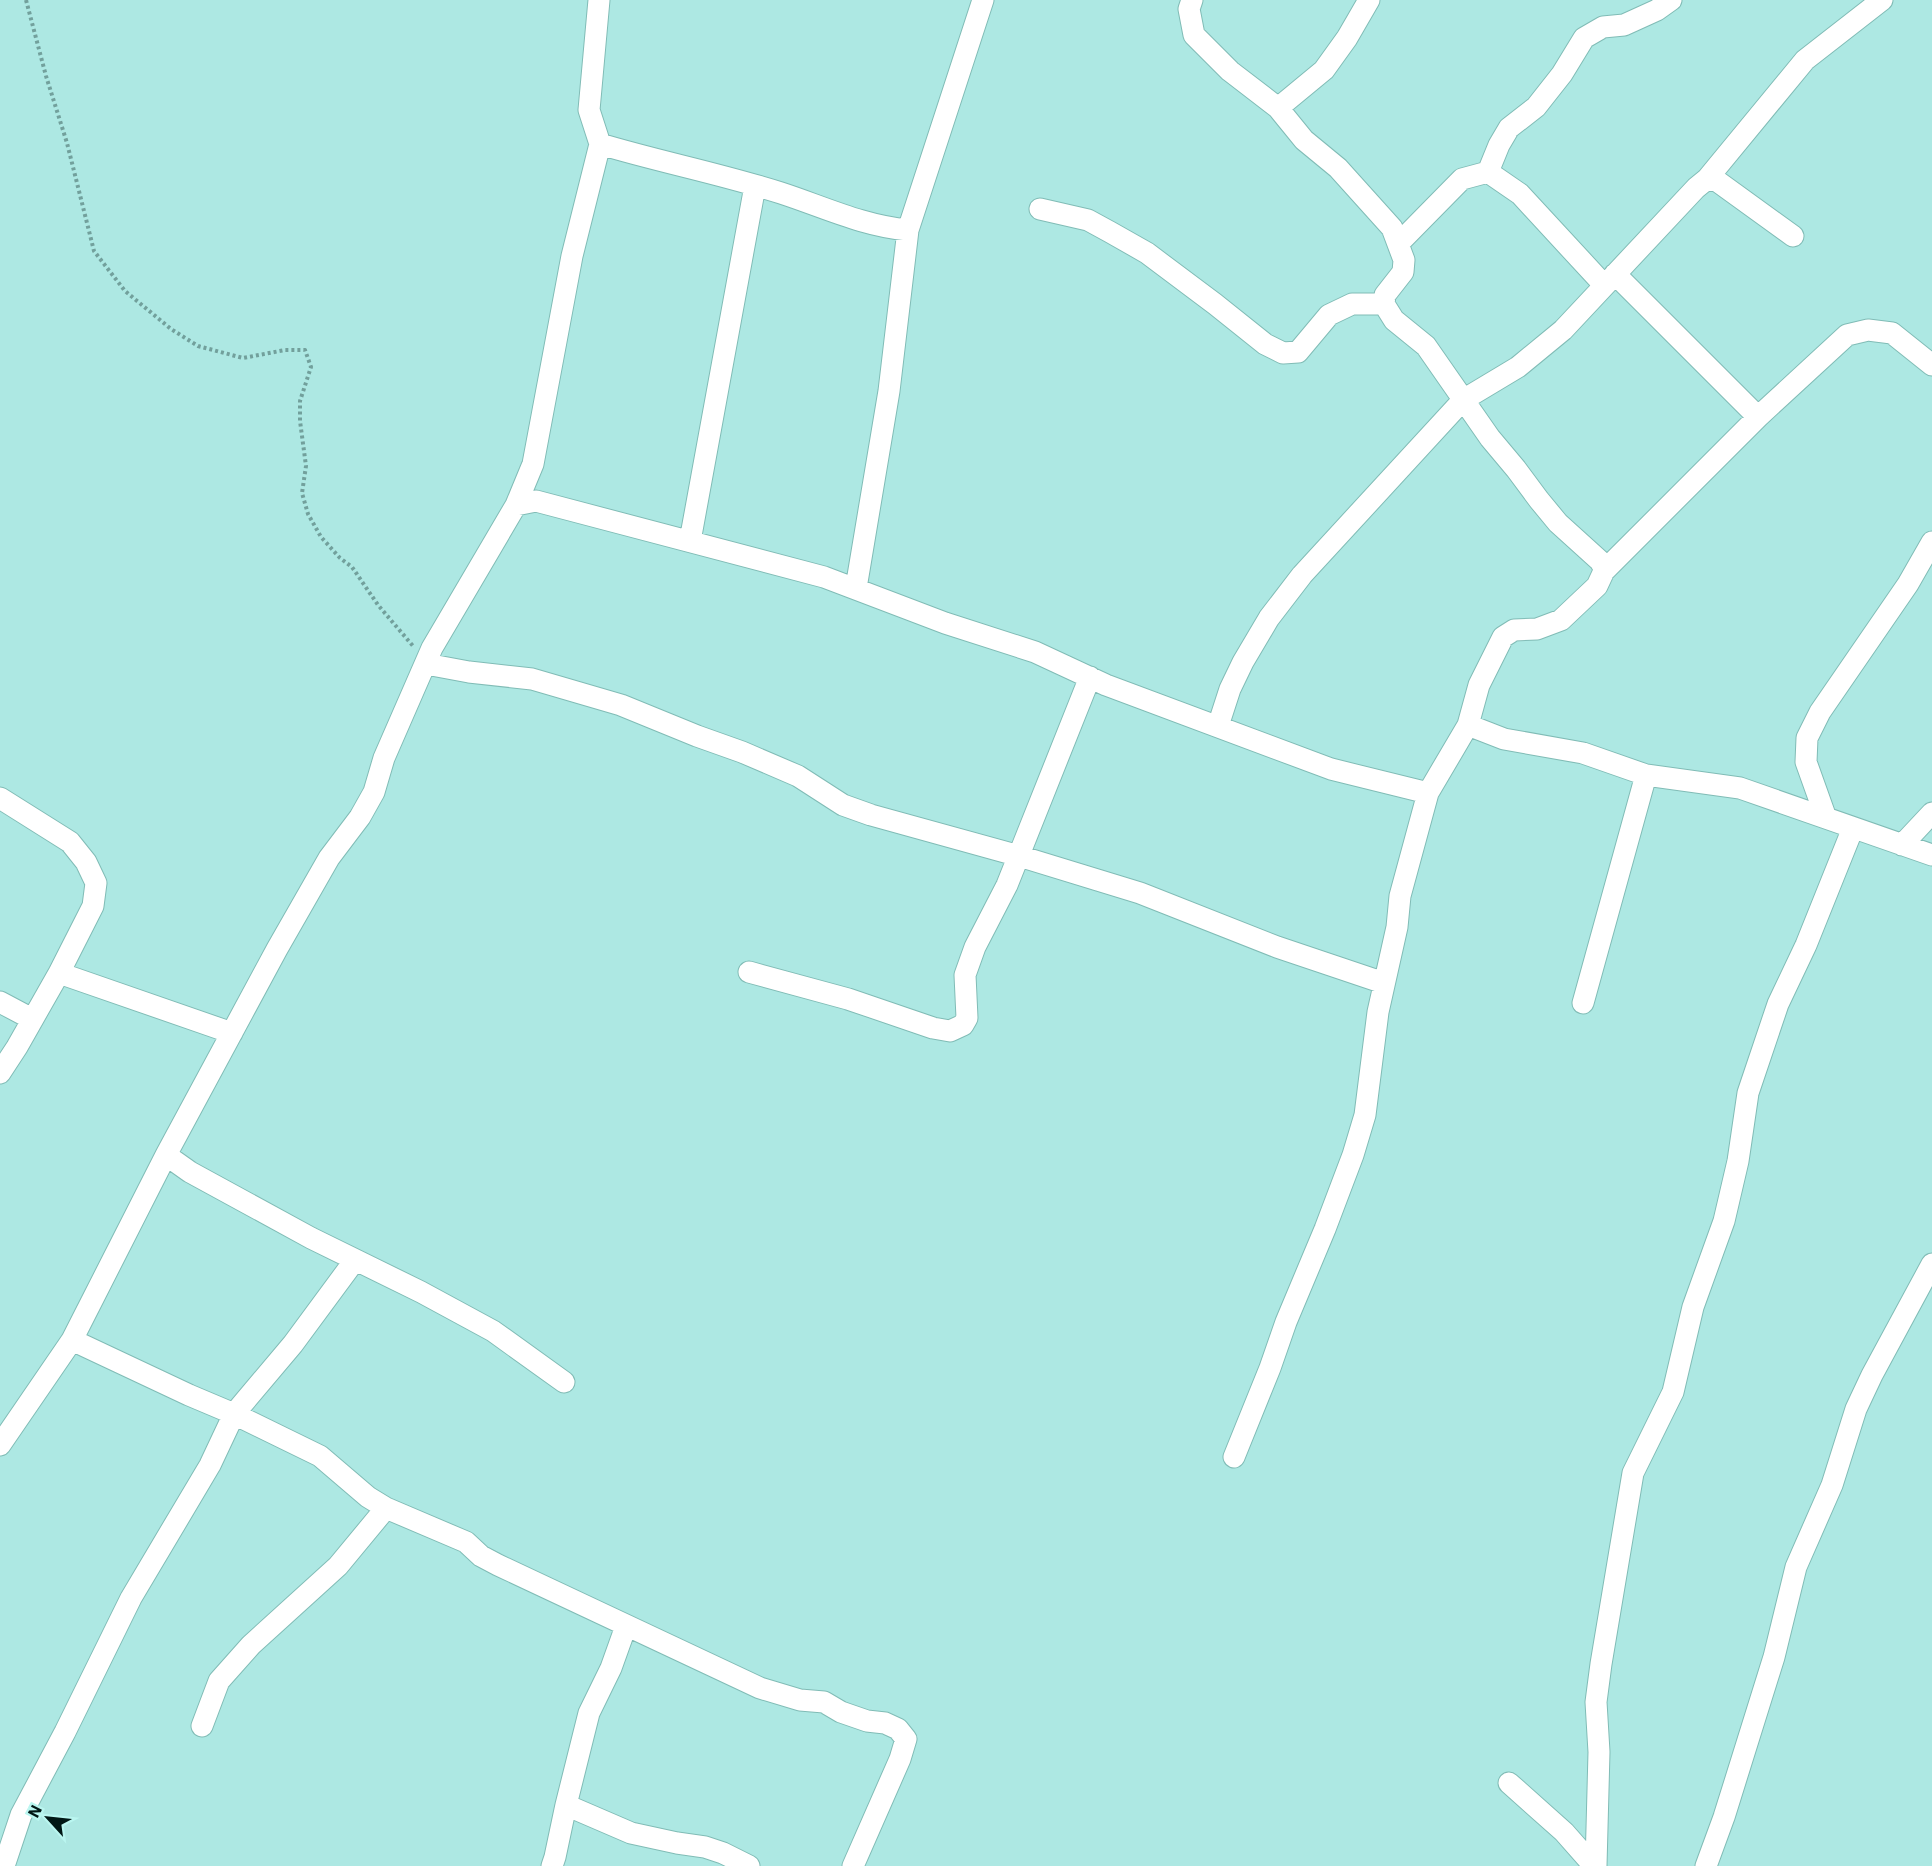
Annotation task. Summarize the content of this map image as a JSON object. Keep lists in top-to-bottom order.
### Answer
{
  "north": "top left"
}
